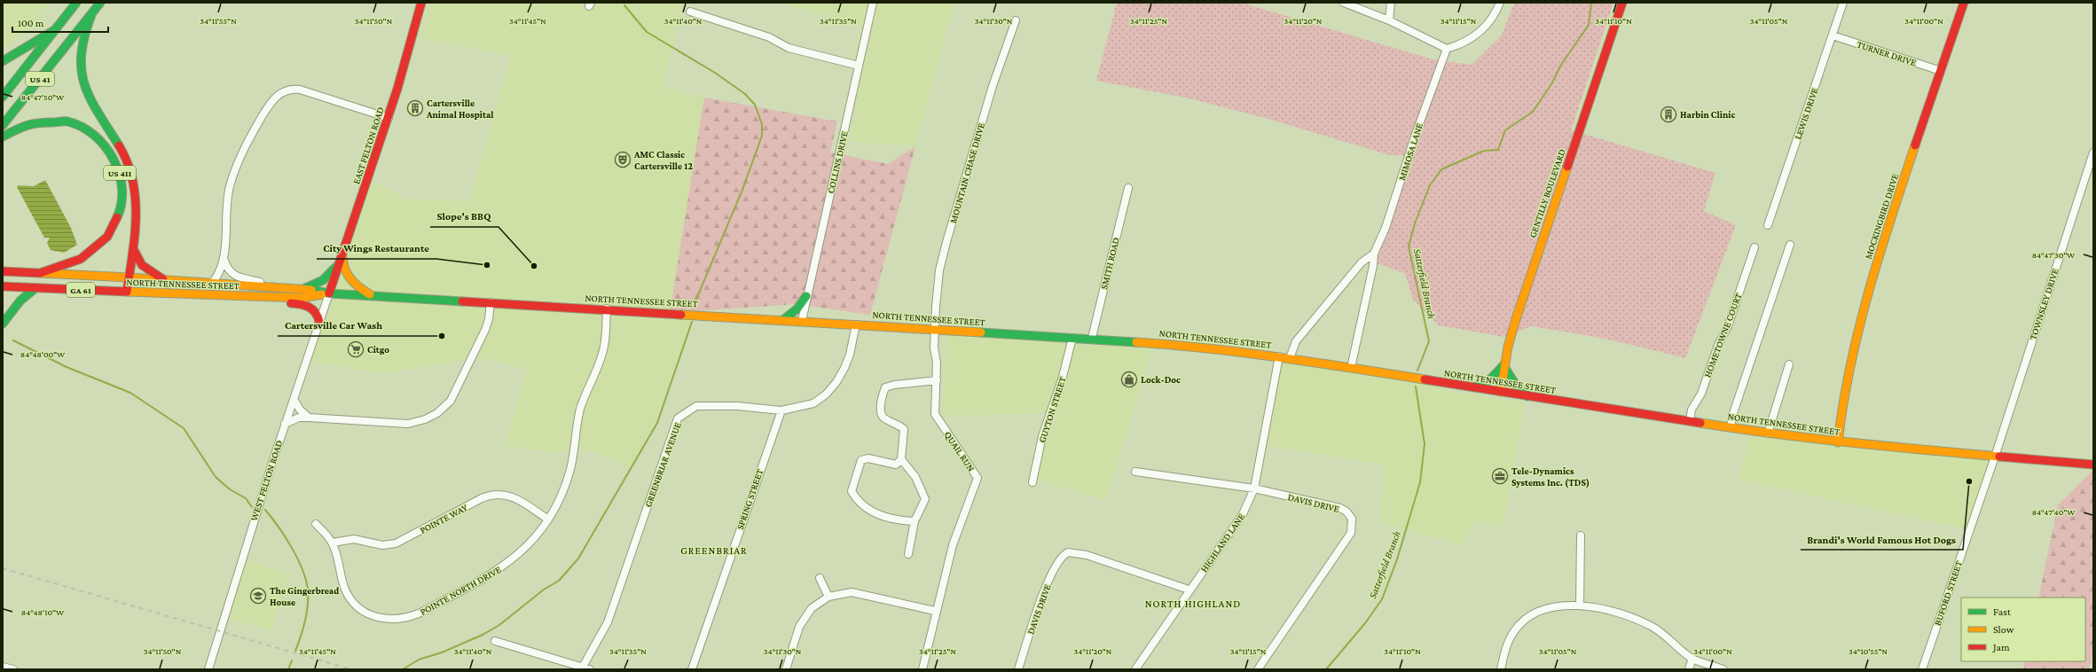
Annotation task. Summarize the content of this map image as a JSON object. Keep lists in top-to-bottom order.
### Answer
{
  "streets": {
    "main road": [
      "US 41",
      "EAST FELTON ROAD",
      "US 411",
      "GENTILLY BOULEVARD",
      "MOCKINGBIRD DRIVE",
      "NORTH TENNESSEE STREET",
      "GA 61"
    ],
    "street": [
      "TURNER DRIVE",
      "LEWIS DRIVE",
      "MIMOSA LANE",
      "COLLINS DRIVE",
      "MOUNTAIN CHASE DRIVE",
      "SMITH ROAD",
      "TOWNSLEY DRIVE",
      "HOMETOWNE COURT",
      "GUYTON STREET",
      "QUAIL RUN",
      "GREENBRIAR AVENUE",
      "WEST FELTON ROAD",
      "SPRING STREET",
      "DAVIS DRIVE",
      "POINTE WAY",
      "HIGHLAND LANE",
      "POINTE NORTH DRIVE",
      "BUFORD STREET"
    ]
  },
  "crossings": [
    ["TURNER DRIVE", "LEWIS DRIVE"],
    ["TURNER DRIVE", "MOCKINGBIRD DRIVE"],
    ["EAST FELTON ROAD", "NORTH TENNESSEE STREET"],
    ["EAST FELTON ROAD", "WEST FELTON ROAD"],
    ["MIMOSA LANE", "NORTH TENNESSEE STREET"],
    ["COLLINS DRIVE", "NORTH TENNESSEE STREET"],
    ["US 411", "GA 61"],
    ["MOUNTAIN CHASE DRIVE", "NORTH TENNESSEE STREET"],
    ["MOUNTAIN CHASE DRIVE", "QUAIL RUN"],
    ["GENTILLY BOULEVARD", "NORTH TENNESSEE STREET"],
    ["MOCKINGBIRD DRIVE", "NORTH TENNESSEE STREET"],
    ["SMITH ROAD", "NORTH TENNESSEE STREET"],
    ["NORTH TENNESSEE STREET", "GA 61"],
    ["NORTH TENNESSEE STREET", "TOWNSLEY DRIVE"],
    ["NORTH TENNESSEE STREET", "HOMETOWNE COURT"],
    ["NORTH TENNESSEE STREET", "GUYTON STREET"],
    ["NORTH TENNESSEE STREET", "QUAIL RUN"],
    ["NORTH TENNESSEE STREET", "GREENBRIAR AVENUE"],
    ["NORTH TENNESSEE STREET", "WEST FELTON ROAD"],
    ["NORTH TENNESSEE STREET", "HIGHLAND LANE"],
    ["NORTH TENNESSEE STREET", "POINTE NORTH DRIVE"],
    ["NORTH TENNESSEE STREET", "BUFORD STREET"],
    ["TOWNSLEY DRIVE", "BUFORD STREET"],
    ["GREENBRIAR AVENUE", "SPRING STREET"],
    ["DAVIS DRIVE", "HIGHLAND LANE"],
    ["POINTE WAY", "POINTE NORTH DRIVE"]
  ],
  "districts": ["GREENBRIAR", "NORTH HIGHLAND"],
  "water": ["Satterfield Branch"],
  "places": {
    "building": ["Cartersville Animal Hospital", "Harbin Clinic"],
    "theatre": ["AMC Classic Cartersville 12"],
    "other": [
      "City Wings Restaurante",
      "Slope's BBQ",
      "Cartersville Car Wash",
      "Brandi's World Famous Hot Dogs"
    ],
    "supermarket": ["Citgo"],
    "shop": ["Lock-Doc"],
    "office": ["Tele-Dynamics Systems Inc. (TDS)"],
    "school or university": ["The Gingerbread House"]
  },
  "legend": ["Fast", "Slow", "Jam"],
  "scale_bar": "100 m",
  "coordinates": [
    "34°11'55\"N",
    "34°11'50\"N",
    "34°11'45\"N",
    "34°11'40\"N",
    "34°11'35\"N",
    "34°11'30\"N",
    "34°11'25\"N",
    "34°11'20\"N",
    "34°11'15\"N",
    "34°11'10\"N",
    "34°11'05\"N",
    "34°11'00\"N",
    "84°47'50\"W",
    "84°47'30\"W",
    "84°48'00\"W",
    "84°47'40\"W",
    "84°48'10\"W",
    "34°10'55\"N"
  ]
}
